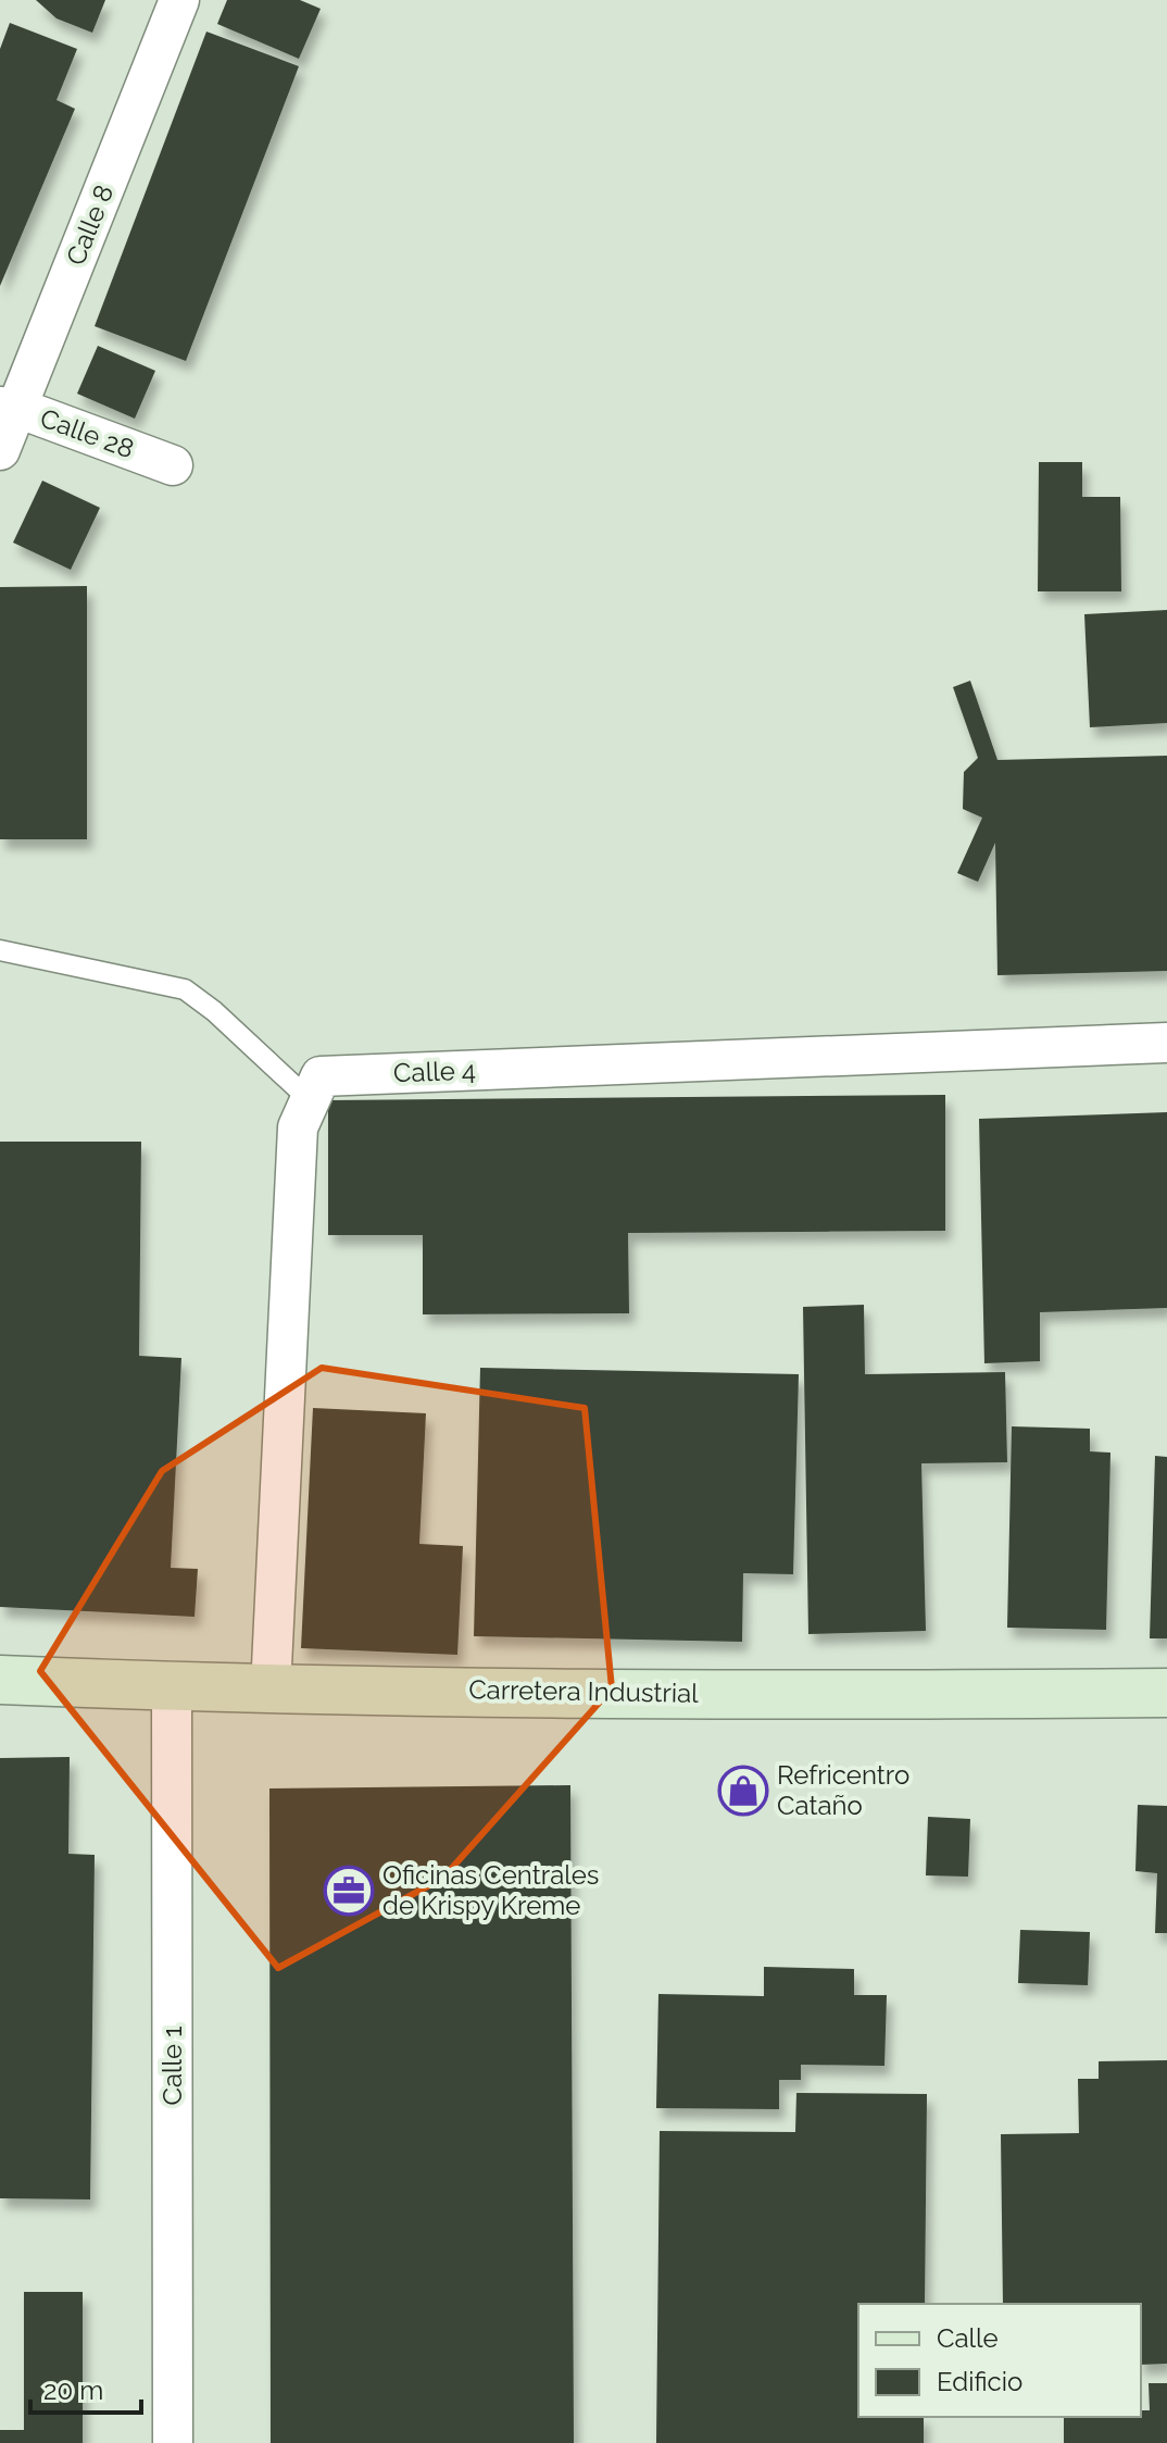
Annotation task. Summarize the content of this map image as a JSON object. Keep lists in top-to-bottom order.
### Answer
{
  "streets": {
    "street": [
      "Calle 8",
      "Calle 28",
      "Calle 4",
      "Carretera Industrial",
      "Calle 1"
    ]
  },
  "crossings": [
    ["Calle 8", "Calle 28"],
    ["Carretera Industrial", "Calle 1"]
  ],
  "places": {
    "shop": ["Refricentro Cataño"],
    "office": ["Oficinas Centrales de Krispy Kreme"]
  },
  "legend": ["Calle", "Edificio"],
  "scale_bar": "20 m"
}
